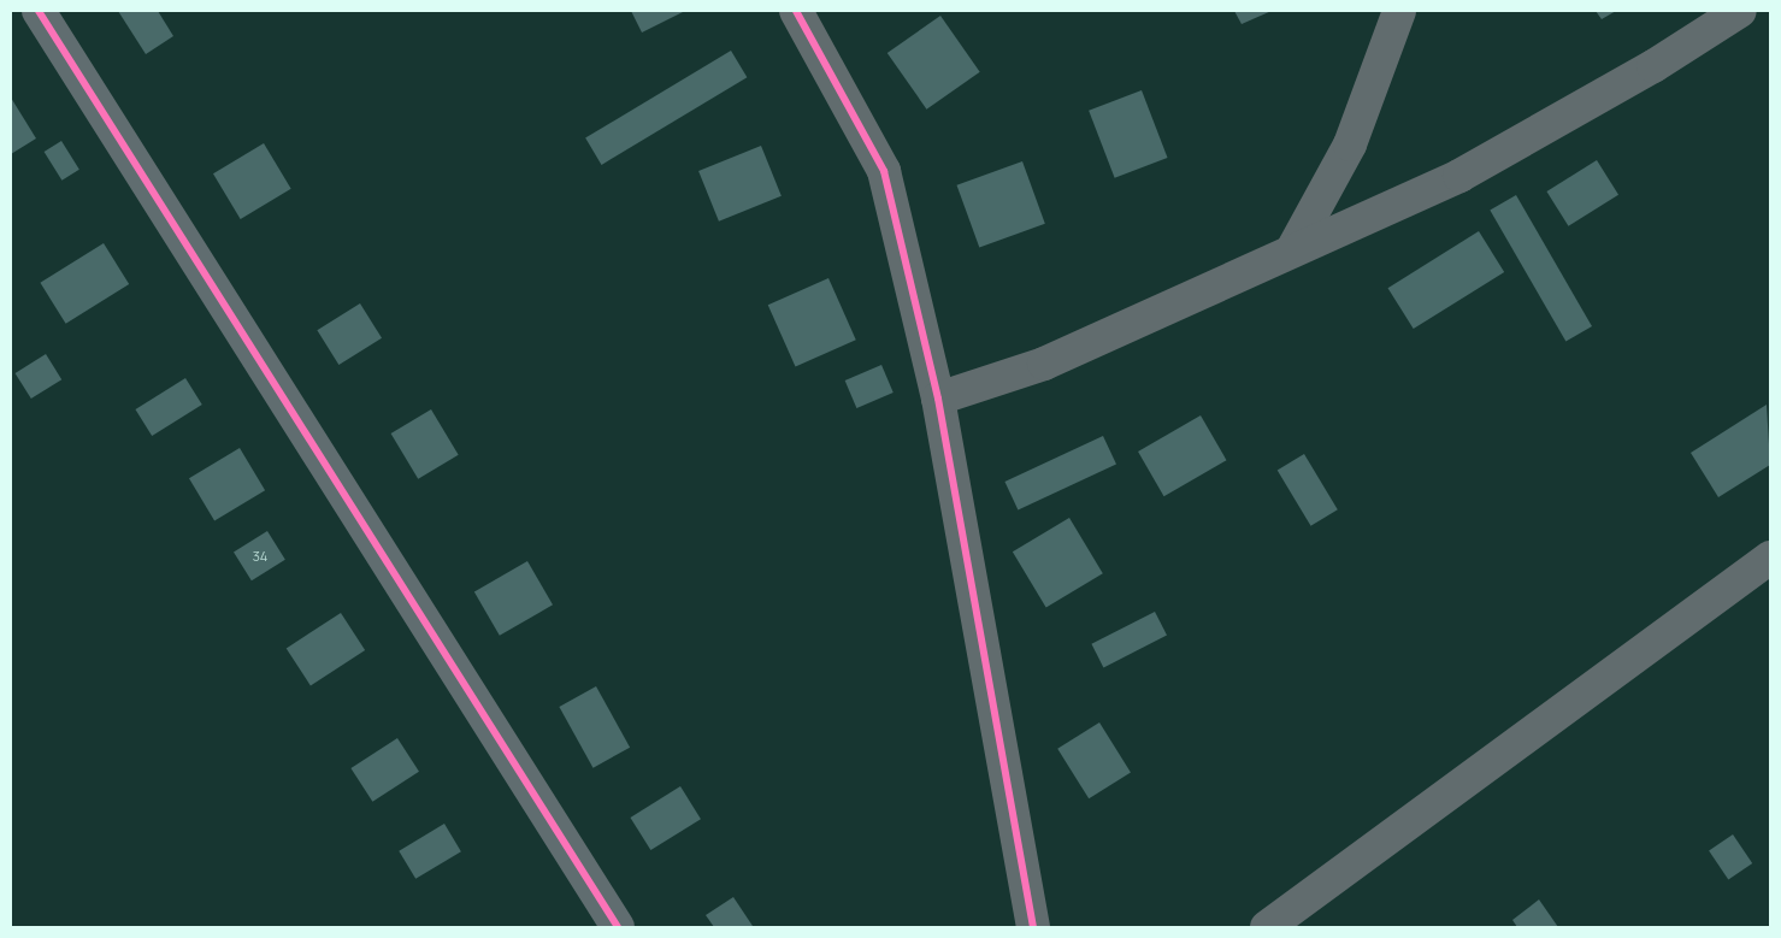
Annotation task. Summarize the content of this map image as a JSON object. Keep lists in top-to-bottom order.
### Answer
{
  "house_numbers": ["34"]
}
